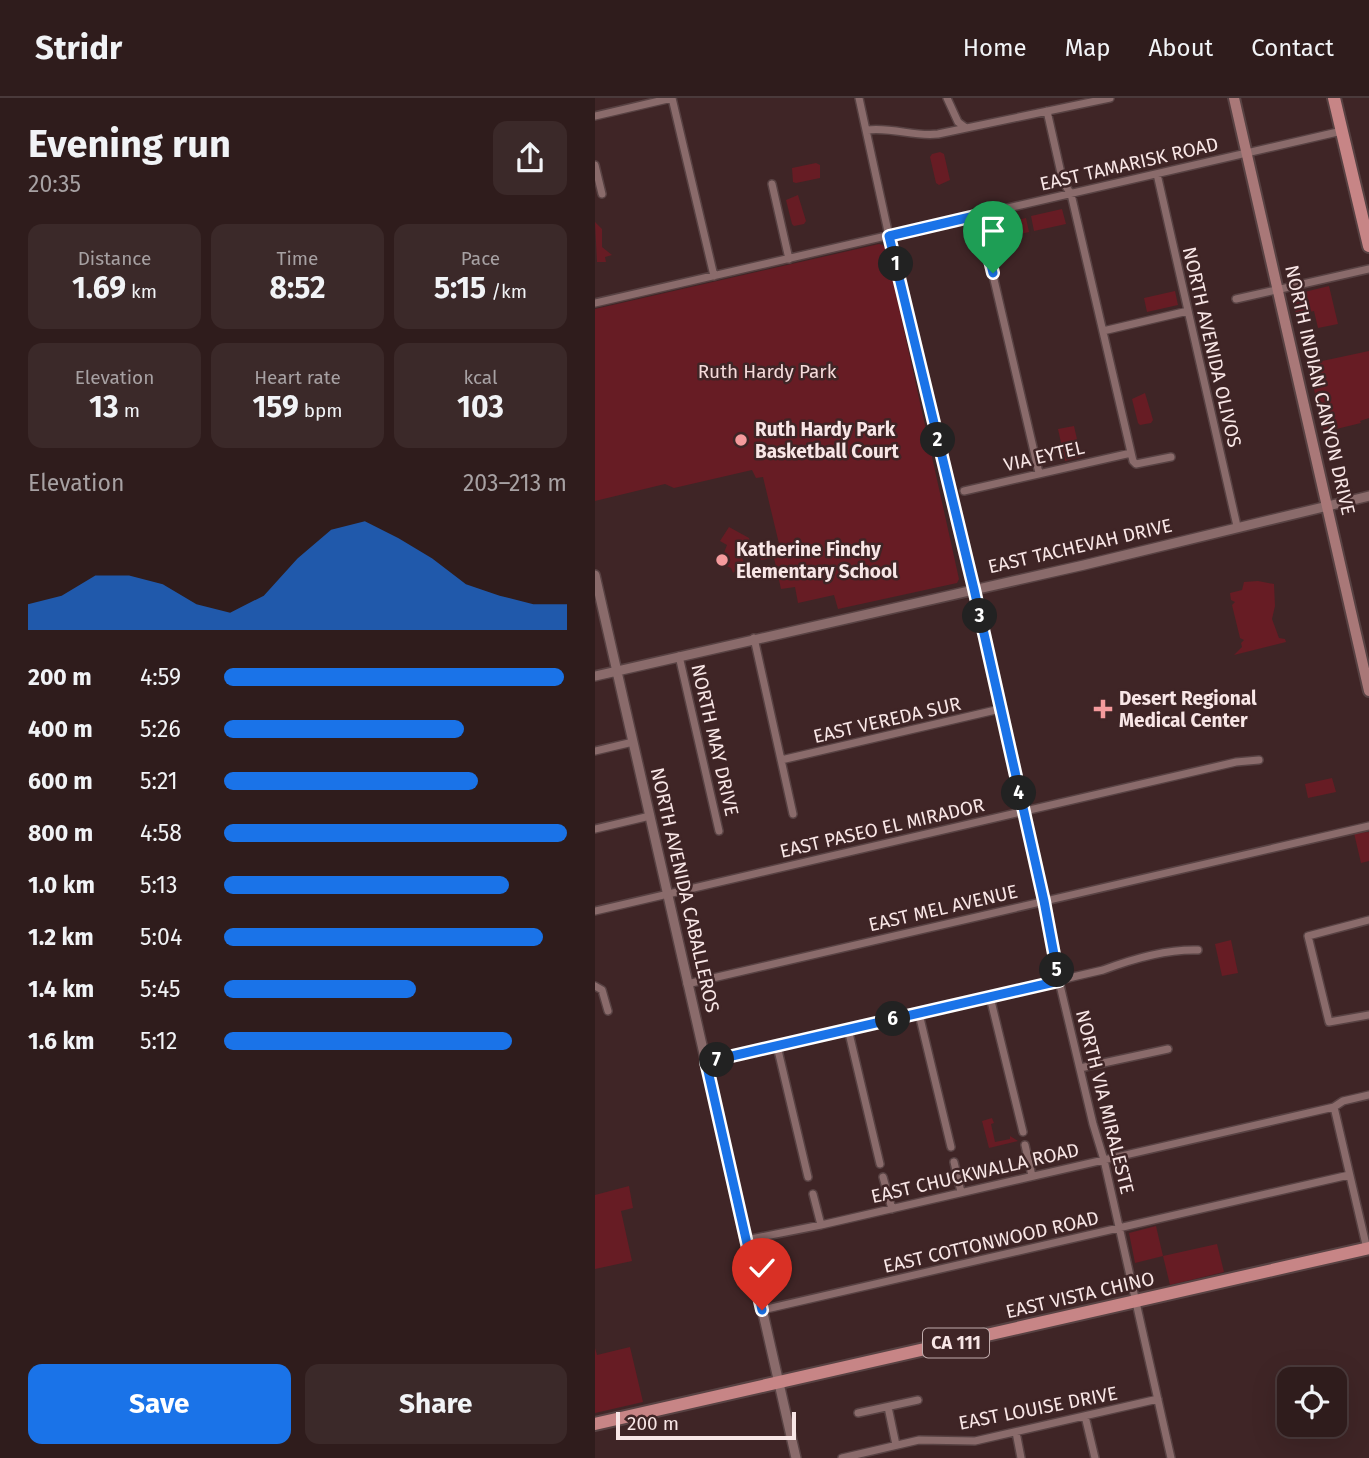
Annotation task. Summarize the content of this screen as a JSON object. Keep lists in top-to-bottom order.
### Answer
{
  "streets": {
    "main road": ["NORTH INDIAN CANYON DRIVE", "EAST VISTA CHINO", "CA 111"],
    "street": [
      "EAST TAMARISK ROAD",
      "NORTH AVENIDA OLIVOS",
      "VIA EYTEL",
      "EAST TACHEVAH DRIVE",
      "EAST VEREDA SUR",
      "NORTH MAY DRIVE",
      "EAST PASEO EL MIRADOR",
      "NORTH AVENIDA CABALLEROS",
      "EAST MEL AVENUE",
      "NORTH VIA MIRALESTE",
      "EAST CHUCKWALLA ROAD",
      "EAST COTTONWOOD ROAD",
      "EAST LOUISE DRIVE"
    ]
  },
  "crossings": [
    ["EAST TAMARISK ROAD", "NORTH AVENIDA OLIVOS"],
    ["EAST TAMARISK ROAD", "NORTH INDIAN CANYON DRIVE"],
    ["EAST TAMARISK ROAD", "NORTH VIA MIRALESTE"],
    ["NORTH AVENIDA OLIVOS", "EAST TACHEVAH DRIVE"],
    ["NORTH INDIAN CANYON DRIVE", "EAST TACHEVAH DRIVE"],
    ["EAST TACHEVAH DRIVE", "NORTH MAY DRIVE"],
    ["EAST TACHEVAH DRIVE", "NORTH AVENIDA CABALLEROS"],
    ["EAST TACHEVAH DRIVE", "NORTH VIA MIRALESTE"],
    ["EAST VEREDA SUR", "NORTH VIA MIRALESTE"],
    ["EAST PASEO EL MIRADOR", "NORTH AVENIDA CABALLEROS"],
    ["EAST PASEO EL MIRADOR", "NORTH VIA MIRALESTE"],
    ["NORTH AVENIDA CABALLEROS", "EAST MEL AVENUE"],
    ["NORTH AVENIDA CABALLEROS", "EAST CHUCKWALLA ROAD"],
    ["NORTH AVENIDA CABALLEROS", "EAST COTTONWOOD ROAD"],
    ["NORTH AVENIDA CABALLEROS", "EAST VISTA CHINO"],
    ["EAST MEL AVENUE", "NORTH VIA MIRALESTE"],
    ["NORTH VIA MIRALESTE", "EAST CHUCKWALLA ROAD"],
    ["NORTH VIA MIRALESTE", "EAST COTTONWOOD ROAD"],
    ["NORTH VIA MIRALESTE", "EAST VISTA CHINO"],
    ["NORTH VIA MIRALESTE", "EAST LOUISE DRIVE"]
  ],
  "parks": ["Ruth Hardy Park"],
  "places": {
    "other": ["Ruth Hardy Park Basketball Court", "Katherine Finchy Elementary School"],
    "health": ["Desert Regional Medical Center"]
  },
  "scale_bar": "200 m",
  "page": {
    "header": "Stridr",
    "nav": [
      "Home",
      "Map",
      "About",
      "Contact"
    ],
    "heading": ["Evening run", "20:35"],
    "stats": [
      ["Distance", "1.69 km"],
      ["Time", "8:52"],
      ["Pace", "5:15 /km"],
      ["Elevation", "13 m"],
      ["Heart rate", "159 bpm"],
      ["kcal", "103"]
    ],
    "pins": [
      "1",
      "2",
      "3",
      "4",
      "5",
      "6",
      "7"
    ],
    "chart": ["Elevation", "203–213 m"],
    "list": [
      {
        "name": "200 m",
        "note": "4:59"
      },
      {
        "name": "400 m",
        "note": "5:26"
      },
      {
        "name": "600 m",
        "note": "5:21"
      },
      {
        "name": "800 m",
        "note": "4:58"
      },
      {
        "name": "1.0 km",
        "note": "5:13"
      },
      {
        "name": "1.2 km",
        "note": "5:04"
      },
      {
        "name": "1.4 km",
        "note": "5:45"
      },
      {
        "name": "1.6 km",
        "note": "5:12"
      }
    ],
    "buttons": ["Save", "Share"],
    "scale": "200 m"
  }
}
